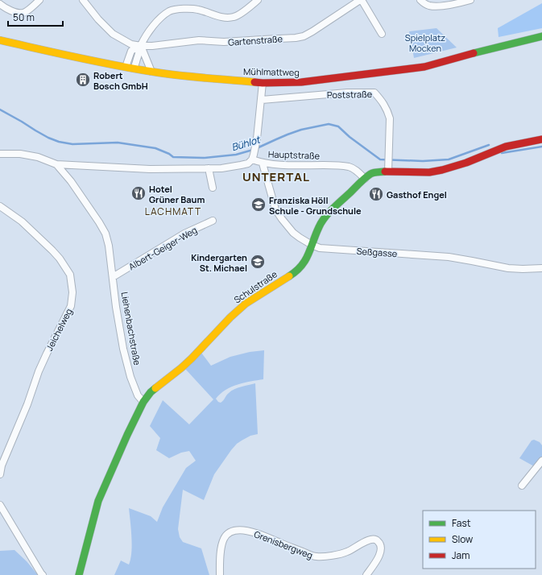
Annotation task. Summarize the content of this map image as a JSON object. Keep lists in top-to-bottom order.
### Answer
{
  "streets": {
    "street": [
      "Gartenstraße",
      "Mühlmattweg",
      "Poststraße",
      "Hauptstraße",
      "Albert-Geiger-Weg",
      "Seßgasse",
      "Schulstraße",
      "Liehenbachstraße",
      "Jeichelweg",
      "Grenisbergweg"
    ]
  },
  "crossings": [
    ["Hauptstraße", "Seßgasse"],
    ["Hauptstraße", "Schulstraße"],
    ["Albert-Geiger-Weg", "Liehenbachstraße"],
    ["Seßgasse", "Schulstraße"],
    ["Schulstraße", "Liehenbachstraße"]
  ],
  "districts": ["UNTERTAL", "LACHMATT"],
  "water": ["Bühlot"],
  "parks": ["Spielplatz Mocken"],
  "places": {
    "building": ["Robert Bosch GmbH"],
    "restaurant": ["Hotel Grüner Baum", "Gasthof Engel"],
    "school or university": ["Franziska Höll Schule - Grundschule", "Kindergarten St. Michael"]
  },
  "legend": ["Fast", "Slow", "Jam"],
  "scale_bar": "50 m"
}
